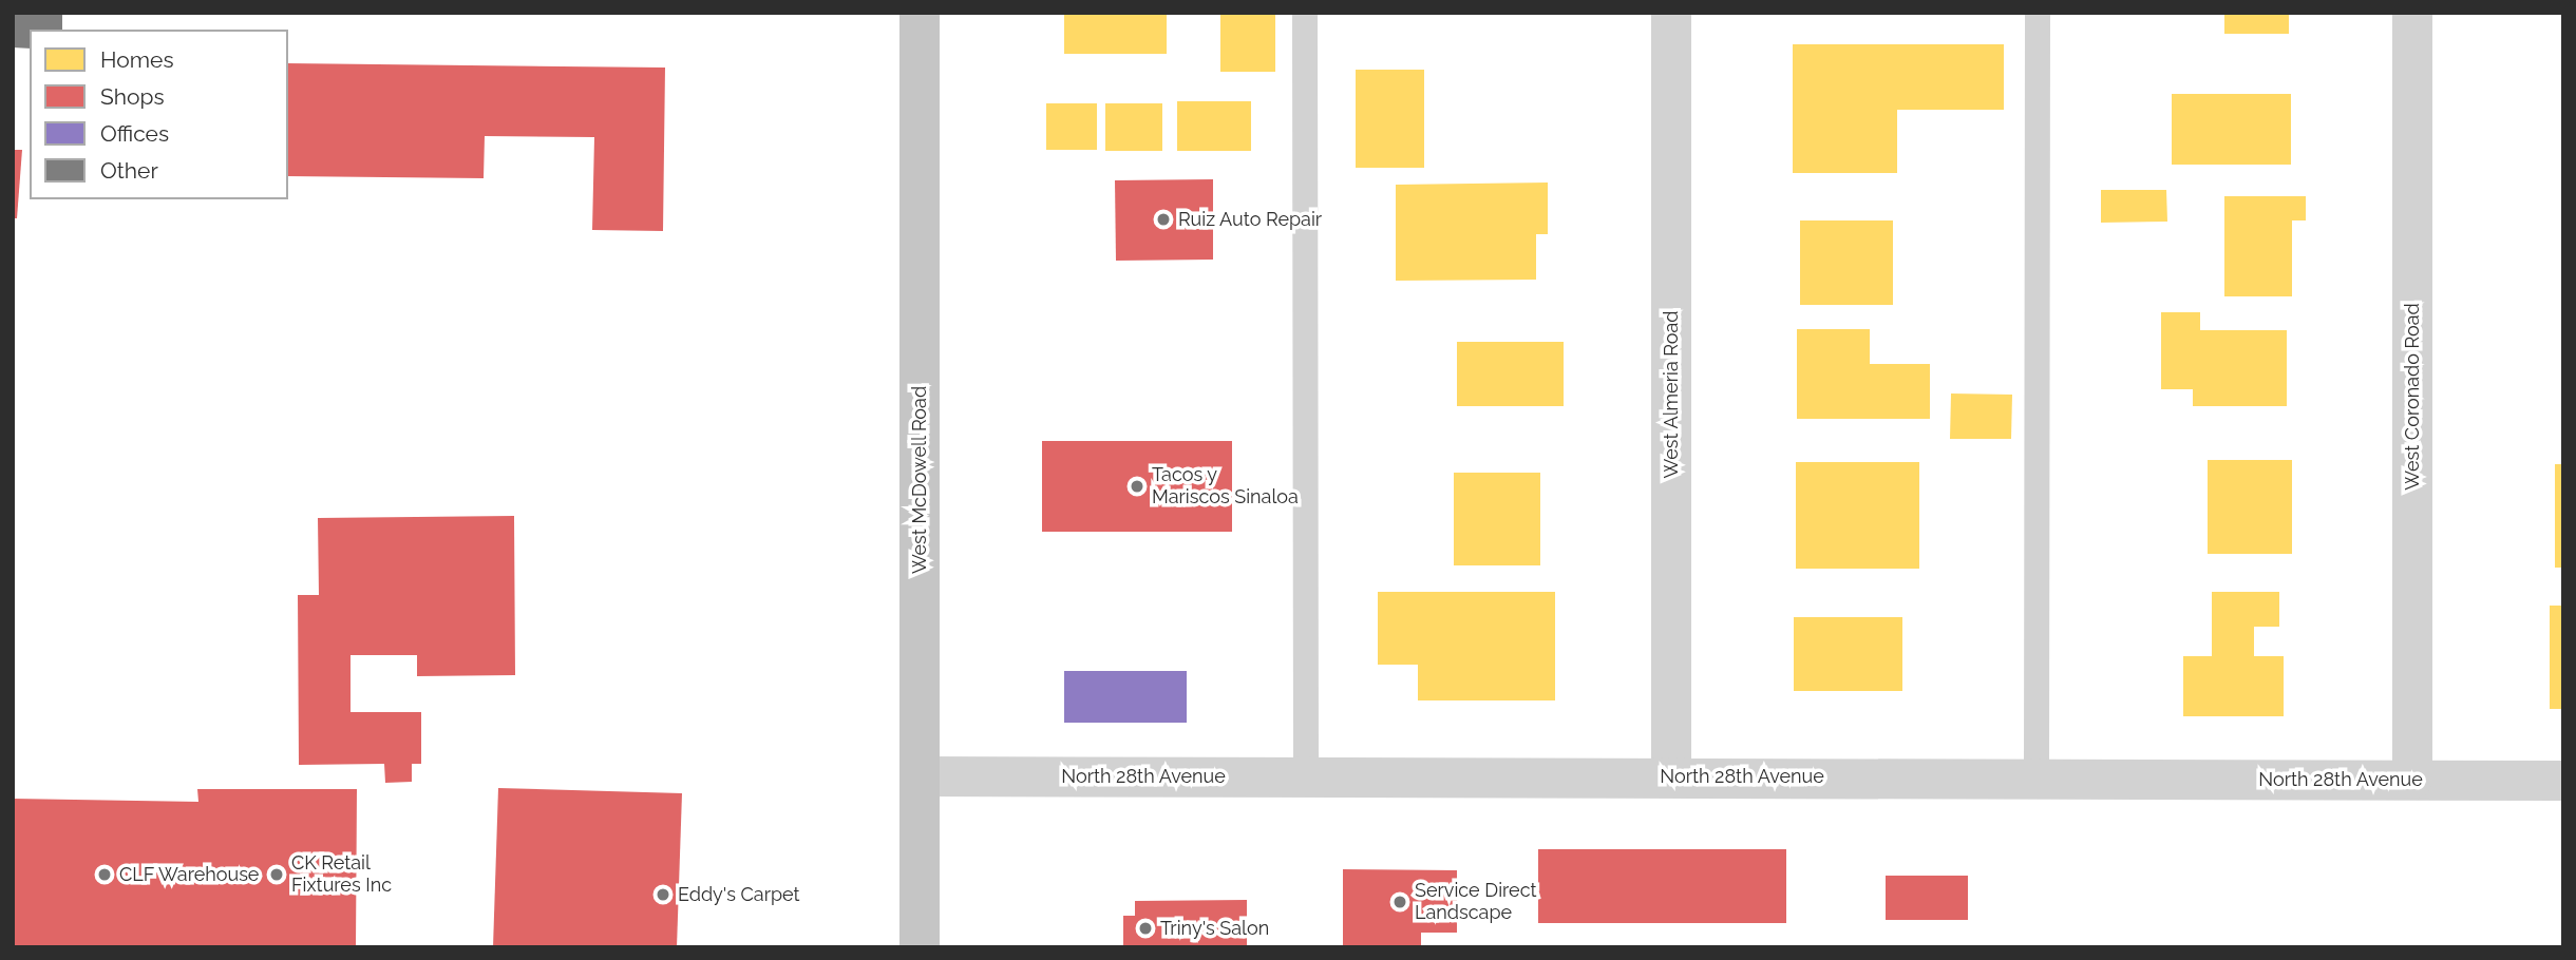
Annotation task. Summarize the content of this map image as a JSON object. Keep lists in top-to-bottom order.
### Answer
{
  "streets": {
    "main road": ["West McDowell Road"],
    "street": ["West Almeria Road", "West Coronado Road", "North 28th Avenue"]
  },
  "crossings": [
    ["West Almeria Road", "North 28th Avenue"],
    ["West Coronado Road", "North 28th Avenue"],
    ["West McDowell Road", "North 28th Avenue"]
  ],
  "places": [
    "Ruiz Auto Repair",
    "Tacos y Mariscos Sinaloa",
    "CLF Warehouse",
    "CK Retail Fixtures Inc",
    "Eddy's Carpet",
    "Service Direct Landscape",
    "Triny's Salon"
  ],
  "legend": [
    "Homes",
    "Shops",
    "Offices",
    "Other"
  ]
}
